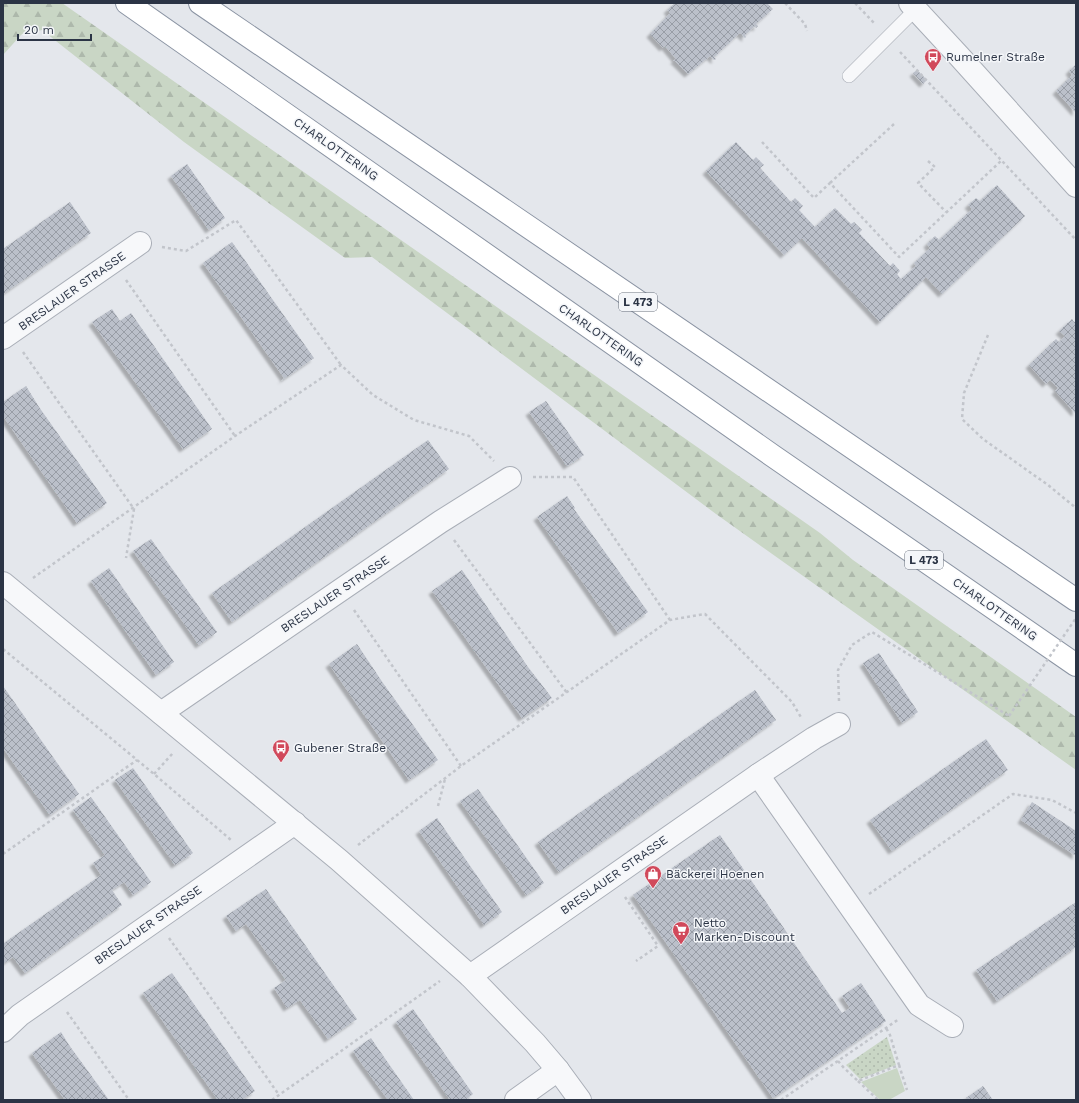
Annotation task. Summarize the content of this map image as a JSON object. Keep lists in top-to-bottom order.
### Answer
{
  "streets": {
    "highway": ["CHARLOTTERING", "L 473"],
    "street": ["BRESLAUER STRASSE"]
  },
  "places": {
    "bus stop": ["Rumelner Straße", "Gubener Straße"],
    "shop": ["Bäckerei Hoenen"],
    "supermarket": ["Netto Marken-Discount"]
  },
  "scale_bar": "20 m"
}
